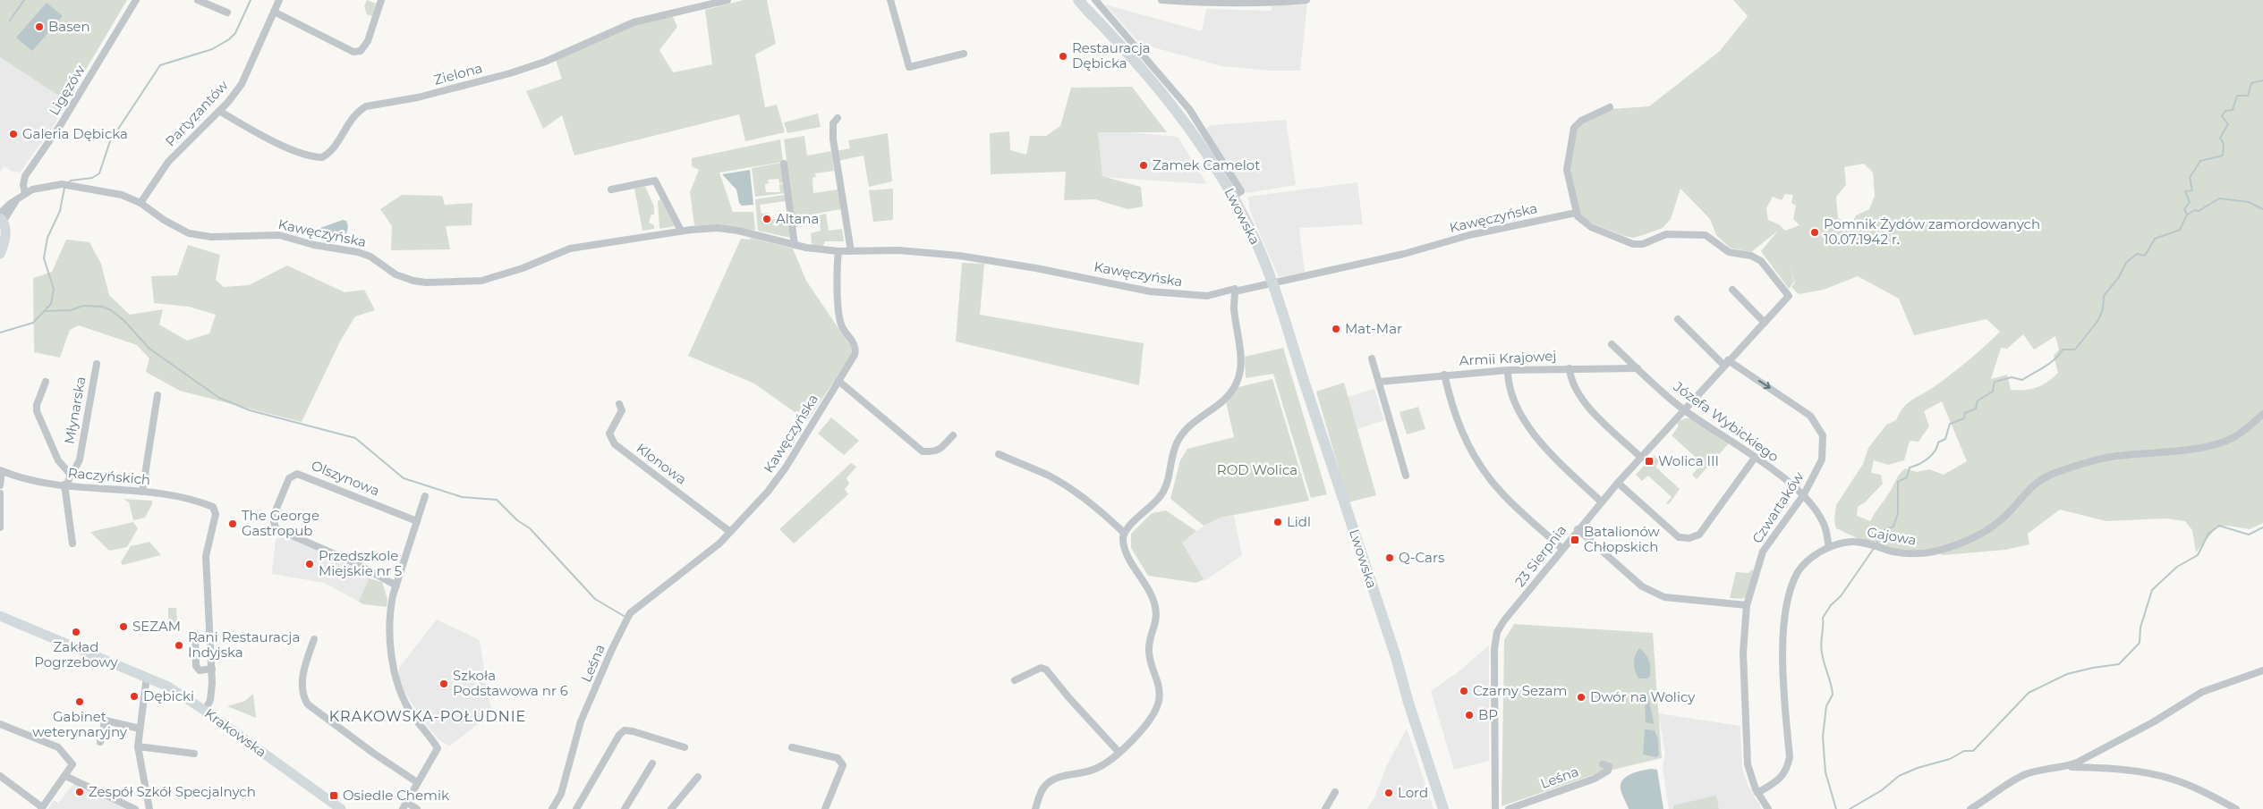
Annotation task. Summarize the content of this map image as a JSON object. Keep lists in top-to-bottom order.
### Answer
{
  "streets": {
    "main road": ["Lwowska"],
    "street": [
      "Zielona",
      "Ligęzów",
      "Partyzantów",
      "Kawęczyńska",
      "Armii Krajowej",
      "Młynarska",
      "Józefa Wybickiego",
      "Klonowa",
      "Raczyńskich",
      "Olszynowa",
      "Czwartaków",
      "Gajowa",
      "23 Sierpnia",
      "Leśna",
      "Krakowska"
    ]
  },
  "crossings": [
    ["Zielona", "Partyzantów"],
    ["Ligęzów", "Kawęczyńska"],
    ["Partyzantów", "Kawęczyńska"],
    ["Lwowska", "Kawęczyńska"],
    ["Kawęczyńska", "Klonowa"],
    ["Kawęczyńska", "23 Sierpnia"],
    ["Kawęczyńska", "Leśna"],
    ["Armii Krajowej", "Józefa Wybickiego"],
    ["Młynarska", "Raczyńskich"],
    ["Józefa Wybickiego", "Czwartaków"],
    ["Józefa Wybickiego", "Gajowa"],
    ["Józefa Wybickiego", "23 Sierpnia"],
    ["Czwartaków", "Gajowa"],
    ["Czwartaków", "23 Sierpnia"]
  ],
  "districts": ["KRAKOWSKA-POŁUDNIE"],
  "parks": ["ROD Wolica"],
  "places": {
    "other": [
      "Basen",
      "Restauracja Dębicka",
      "Galeria Dębicka",
      "Zamek Camelot",
      "Altana",
      "Pomnik Żydów zamordowanych 10.07.1942 r.",
      "Mat-Mar",
      "Lidl",
      "The George Gastropub",
      "Q-Cars",
      "Przedszkole Miejskie nr 5",
      "SEZAM",
      "Zakład Pogrzebowy",
      "Rani Restauracja Indyjska",
      "Szkoła Podstawowa nr 6",
      "Czarny Sezam",
      "Dębicki",
      "Dwór na Wolicy",
      "Gabinet weterynaryjny",
      "BP",
      "Zespół Szkół Specjalnych",
      "Lord"
    ],
    "transit": ["Wolica III", "Batalionów Chłopskich", "Osiedle Chemik"]
  }
}
